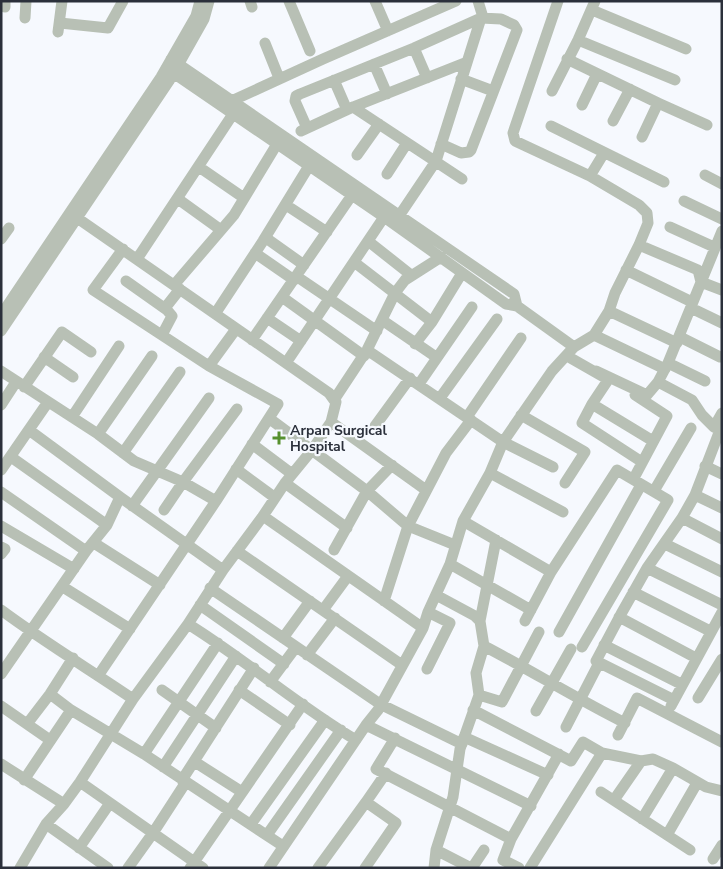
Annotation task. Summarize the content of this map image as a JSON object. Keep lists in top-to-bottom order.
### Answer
{
  "places": {
    "health": ["Arpan Surgical Hospital"]
  }
}
